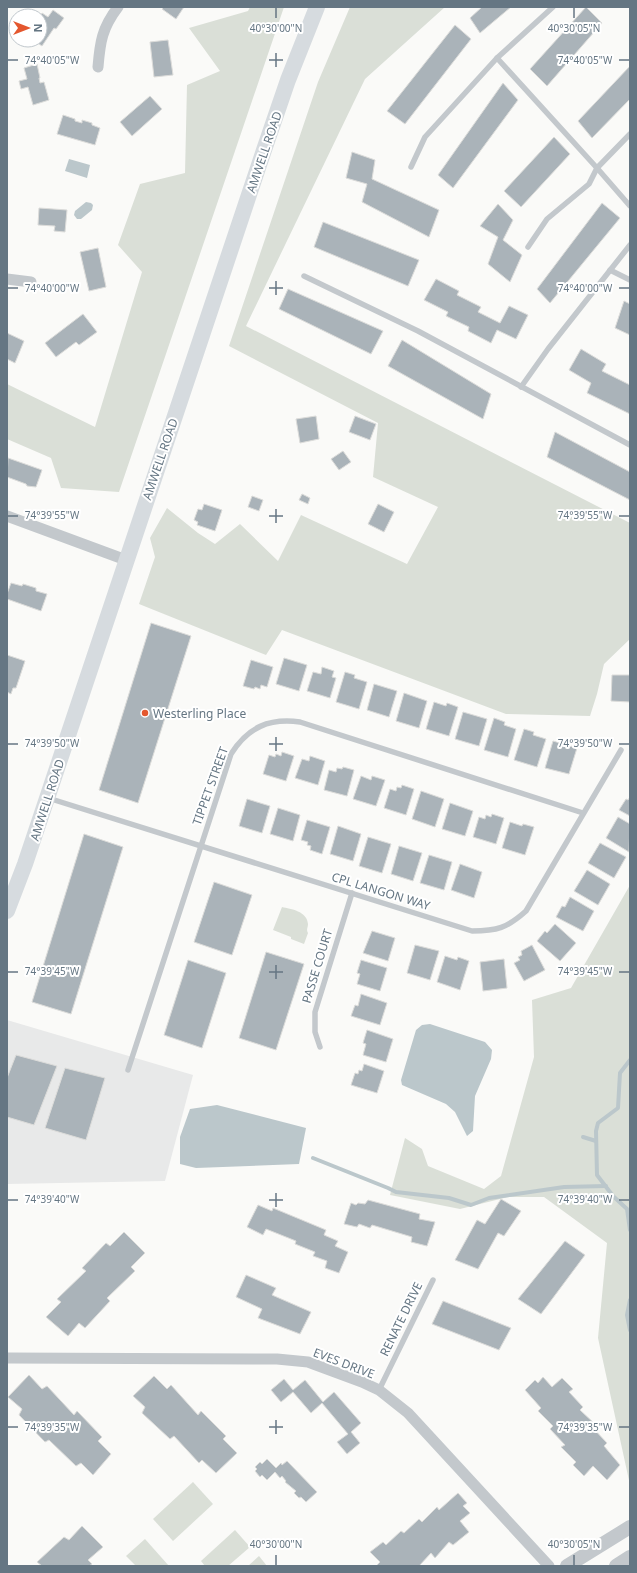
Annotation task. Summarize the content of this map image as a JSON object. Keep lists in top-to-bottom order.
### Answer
{
  "streets": {
    "main road": ["AMWELL ROAD"],
    "street": ["EVES DRIVE"],
    "lane": [
      "TIPPET STREET",
      "CPL LANGON WAY",
      "PASSE COURT",
      "RENATE DRIVE"
    ]
  },
  "crossings": [
    ["AMWELL ROAD", "CPL LANGON WAY"],
    ["TIPPET STREET", "CPL LANGON WAY"],
    ["CPL LANGON WAY", "PASSE COURT"],
    ["RENATE DRIVE", "EVES DRIVE"]
  ],
  "places": ["Westerling Place"],
  "north": "right",
  "coordinates": [
    "40°30'00\"N",
    "40°30'05\"N",
    "74°40'05\"W",
    "74°40'00\"W",
    "74°39'55\"W",
    "74°39'50\"W",
    "74°39'45\"W",
    "74°39'40\"W",
    "74°39'35\"W"
  ]
}
